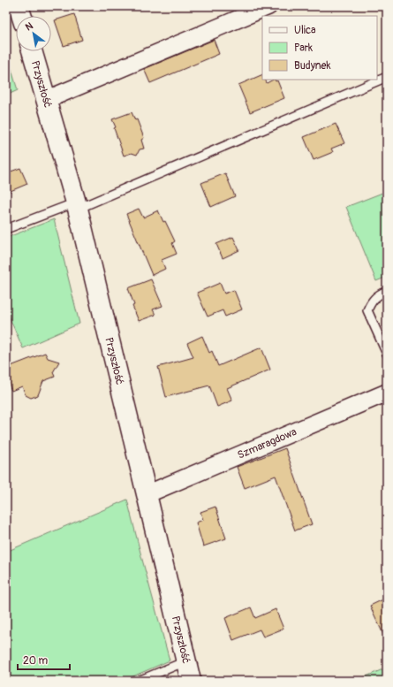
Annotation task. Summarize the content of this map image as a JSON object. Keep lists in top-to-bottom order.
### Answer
{
  "streets": {
    "street": ["Przyszłość", "Szmaragdowa"]
  },
  "crossings": [
    ["Przyszłość", "Szmaragdowa"]
  ],
  "legend": ["Ulica", "Park", "Budynek"],
  "scale_bar": "20 m",
  "north": "top left"
}
